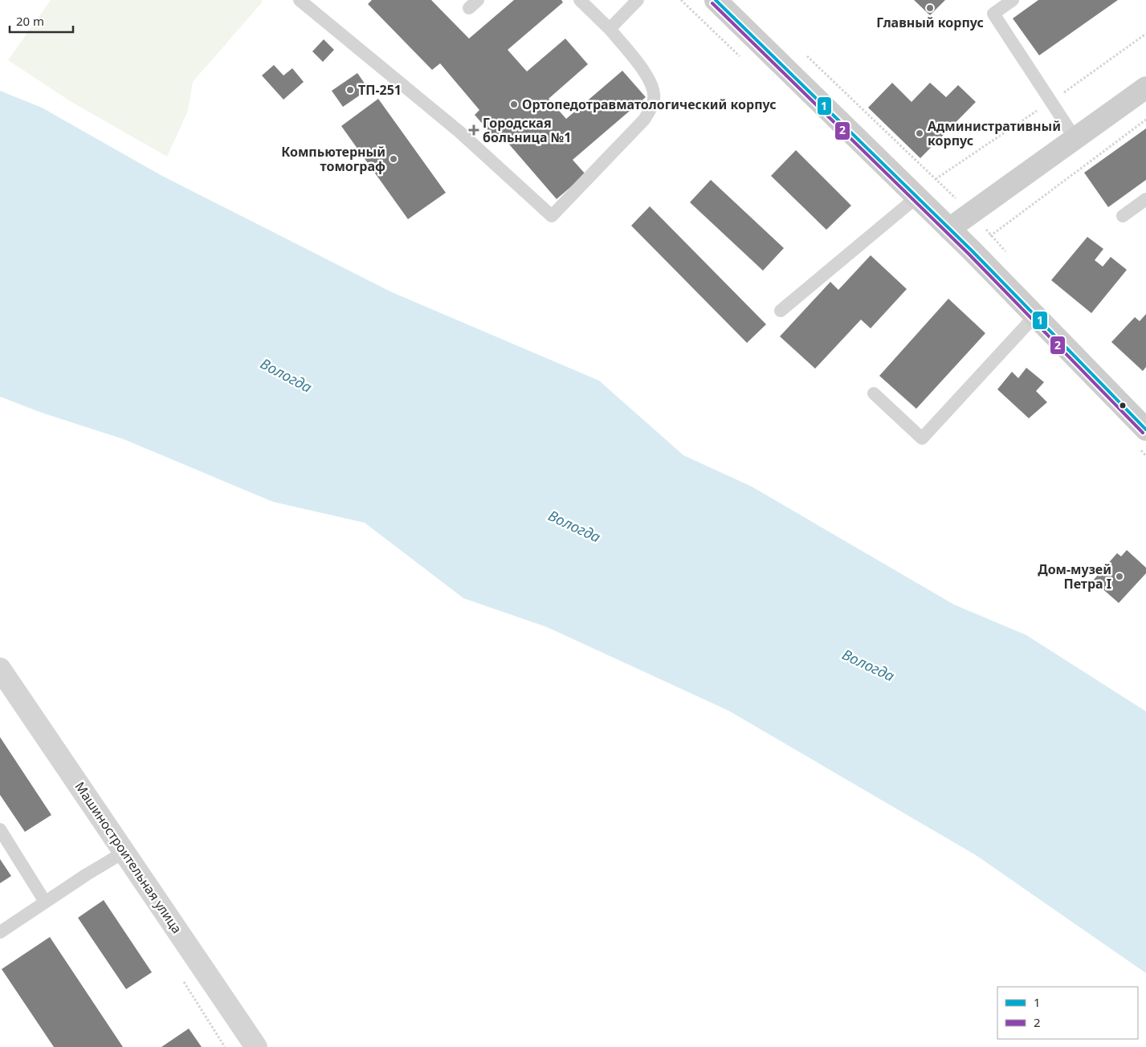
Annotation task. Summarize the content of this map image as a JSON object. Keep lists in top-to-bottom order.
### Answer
{
  "streets": {
    "street": ["Машиностроительная улица"]
  },
  "water": ["Вологда"],
  "places": {
    "other": [
      "Главный корпус",
      "ТП-251",
      "Ортопедотравматологический корпус",
      "Административный корпус",
      "Компьютерный томограф",
      "Дом-музей Петра I"
    ],
    "health": ["Городская больница №1"]
  },
  "lines": ["transit line 1", "transit line 2"],
  "legend": ["1", "2"],
  "scale_bar": "20 m"
}
